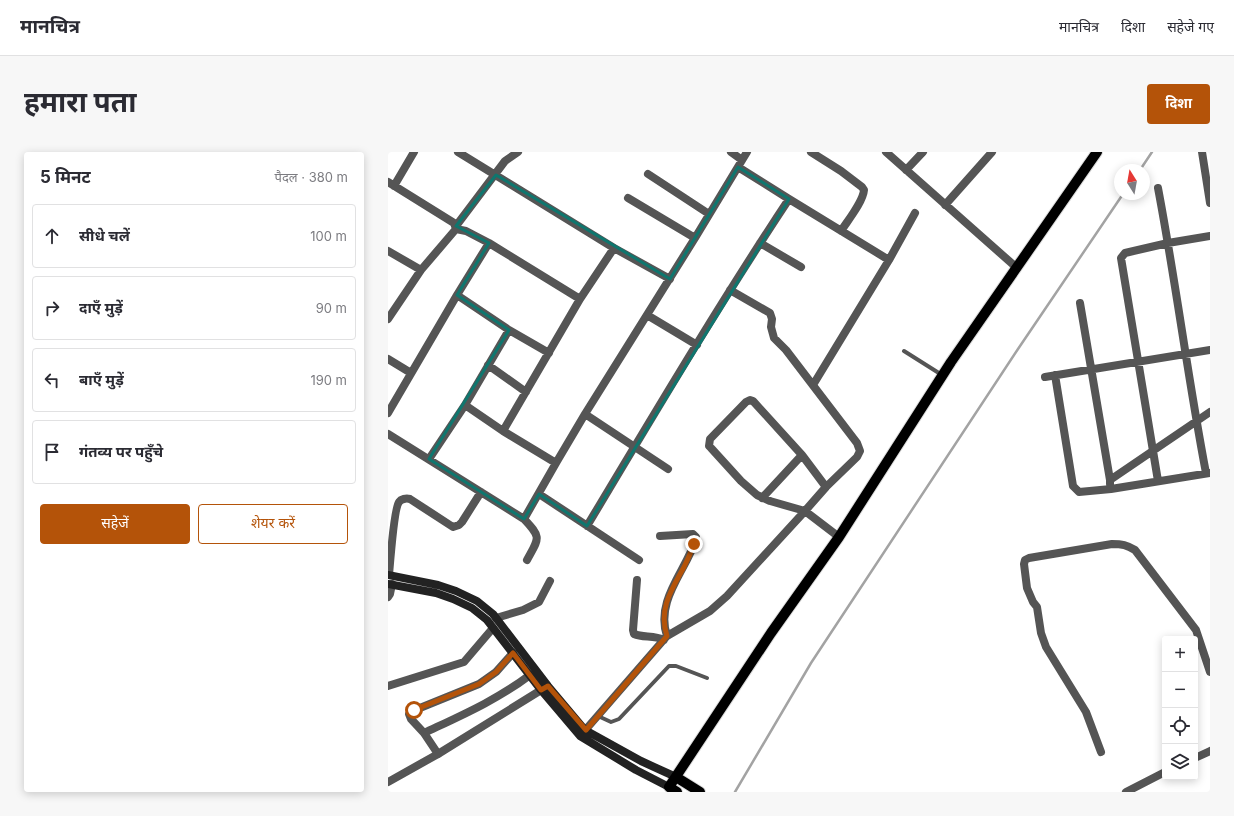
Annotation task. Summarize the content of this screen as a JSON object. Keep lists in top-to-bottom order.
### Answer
{
  "north": "top",
  "page": {
    "header": "मानचित्र",
    "nav": ["मानचित्र", "दिशा", "सहेजे गए"],
    "buttons": [
      "दिशा",
      ["सहेजें", "शेयर करें"]
    ],
    "title": "हमारा पता",
    "heading": ["5 मिनट", "पैदल · 380 m"],
    "list": [
      ["सीधे चलें", "100 m"],
      ["दाएँ मुड़ें", "90 m"],
      ["बाएँ मुड़ें", "190 m"],
      "गंतव्य पर पहुँचे"
    ],
    "map_buttons": ["+", "−"]
  }
}
